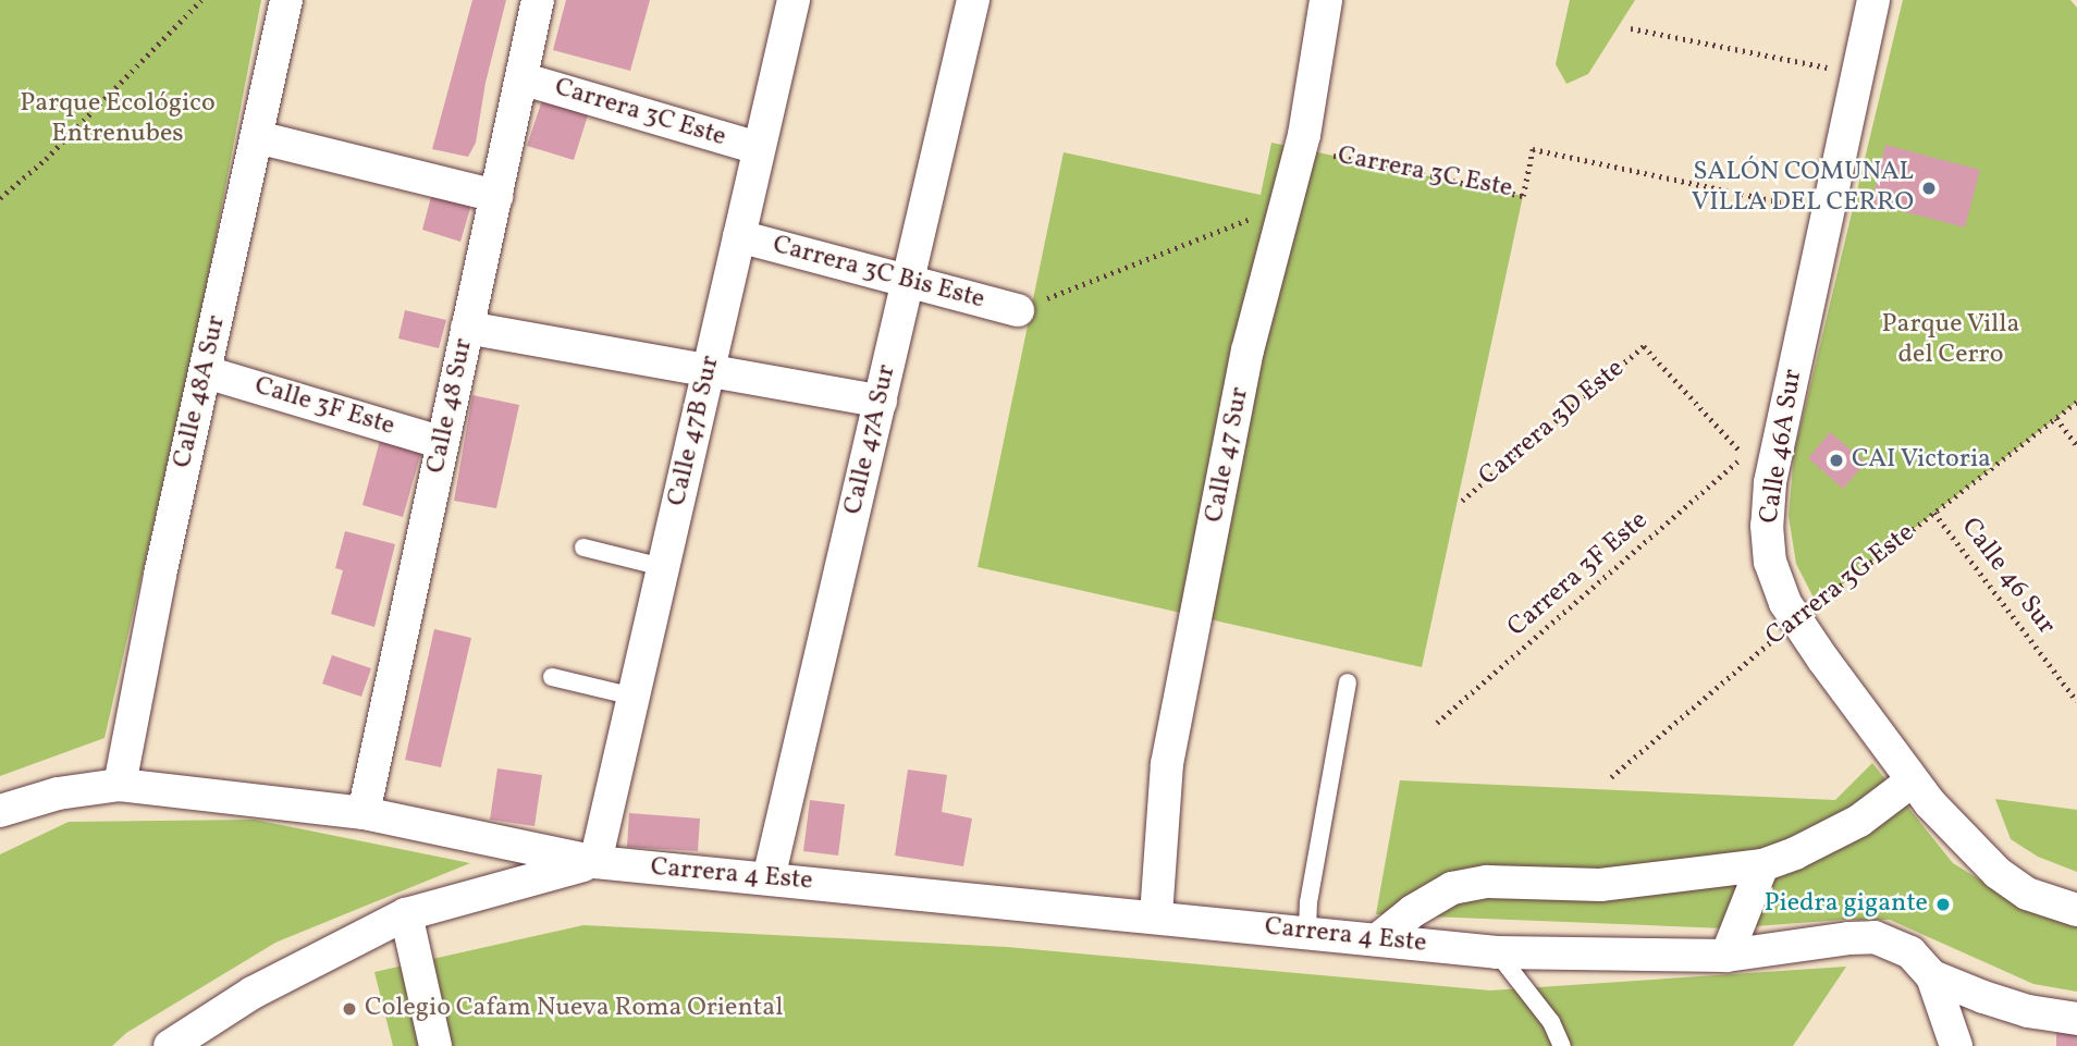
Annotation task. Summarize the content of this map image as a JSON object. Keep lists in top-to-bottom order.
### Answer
{
  "streets": {
    "street": [
      "Carrera 3C Este",
      "Carrera 3C Bis Este",
      "Calle 48A Sur",
      "Calle 48 Sur",
      "Calle 3F Este",
      "Calle 47B Sur",
      "Calle 47A Sur",
      "Calle 46A Sur",
      "Calle 47 Sur",
      "Carrera 4 Este"
    ],
    "path": [
      "Carrera 3D Este",
      "Carrera 3F Este",
      "Calle 46 Sur",
      "Carrera 3G Este"
    ]
  },
  "crossings": [
    ["Carrera 3C Este", "Calle 48 Sur"],
    ["Carrera 3C Este", "Calle 47B Sur"],
    ["Carrera 3C Este", "Calle 46A Sur"],
    ["Carrera 3C Este", "Calle 47 Sur"],
    ["Carrera 3C Bis Este", "Calle 47B Sur"],
    ["Carrera 3C Bis Este", "Calle 47A Sur"],
    ["Calle 48A Sur", "Calle 3F Este"],
    ["Calle 48A Sur", "Carrera 4 Este"],
    ["Calle 48 Sur", "Calle 3F Este"],
    ["Calle 48 Sur", "Carrera 4 Este"],
    ["Carrera 3D Este", "Carrera 3F Este"],
    ["Calle 47B Sur", "Carrera 4 Este"],
    ["Calle 47A Sur", "Carrera 4 Este"],
    ["Calle 46A Sur", "Carrera 3G Este"],
    ["Calle 47 Sur", "Carrera 4 Este"],
    ["Calle 46 Sur", "Carrera 3G Este"]
  ],
  "parks": ["Parque Ecológico Entrenubes", "Parque Villa del Cerro"],
  "places": [
    "SALÓN COMUNAL VILLA DEL CERRO",
    "CAI Victoria",
    "Piedra gigante",
    "Colegio Cafam Nueva Roma Oriental"
  ]
}
